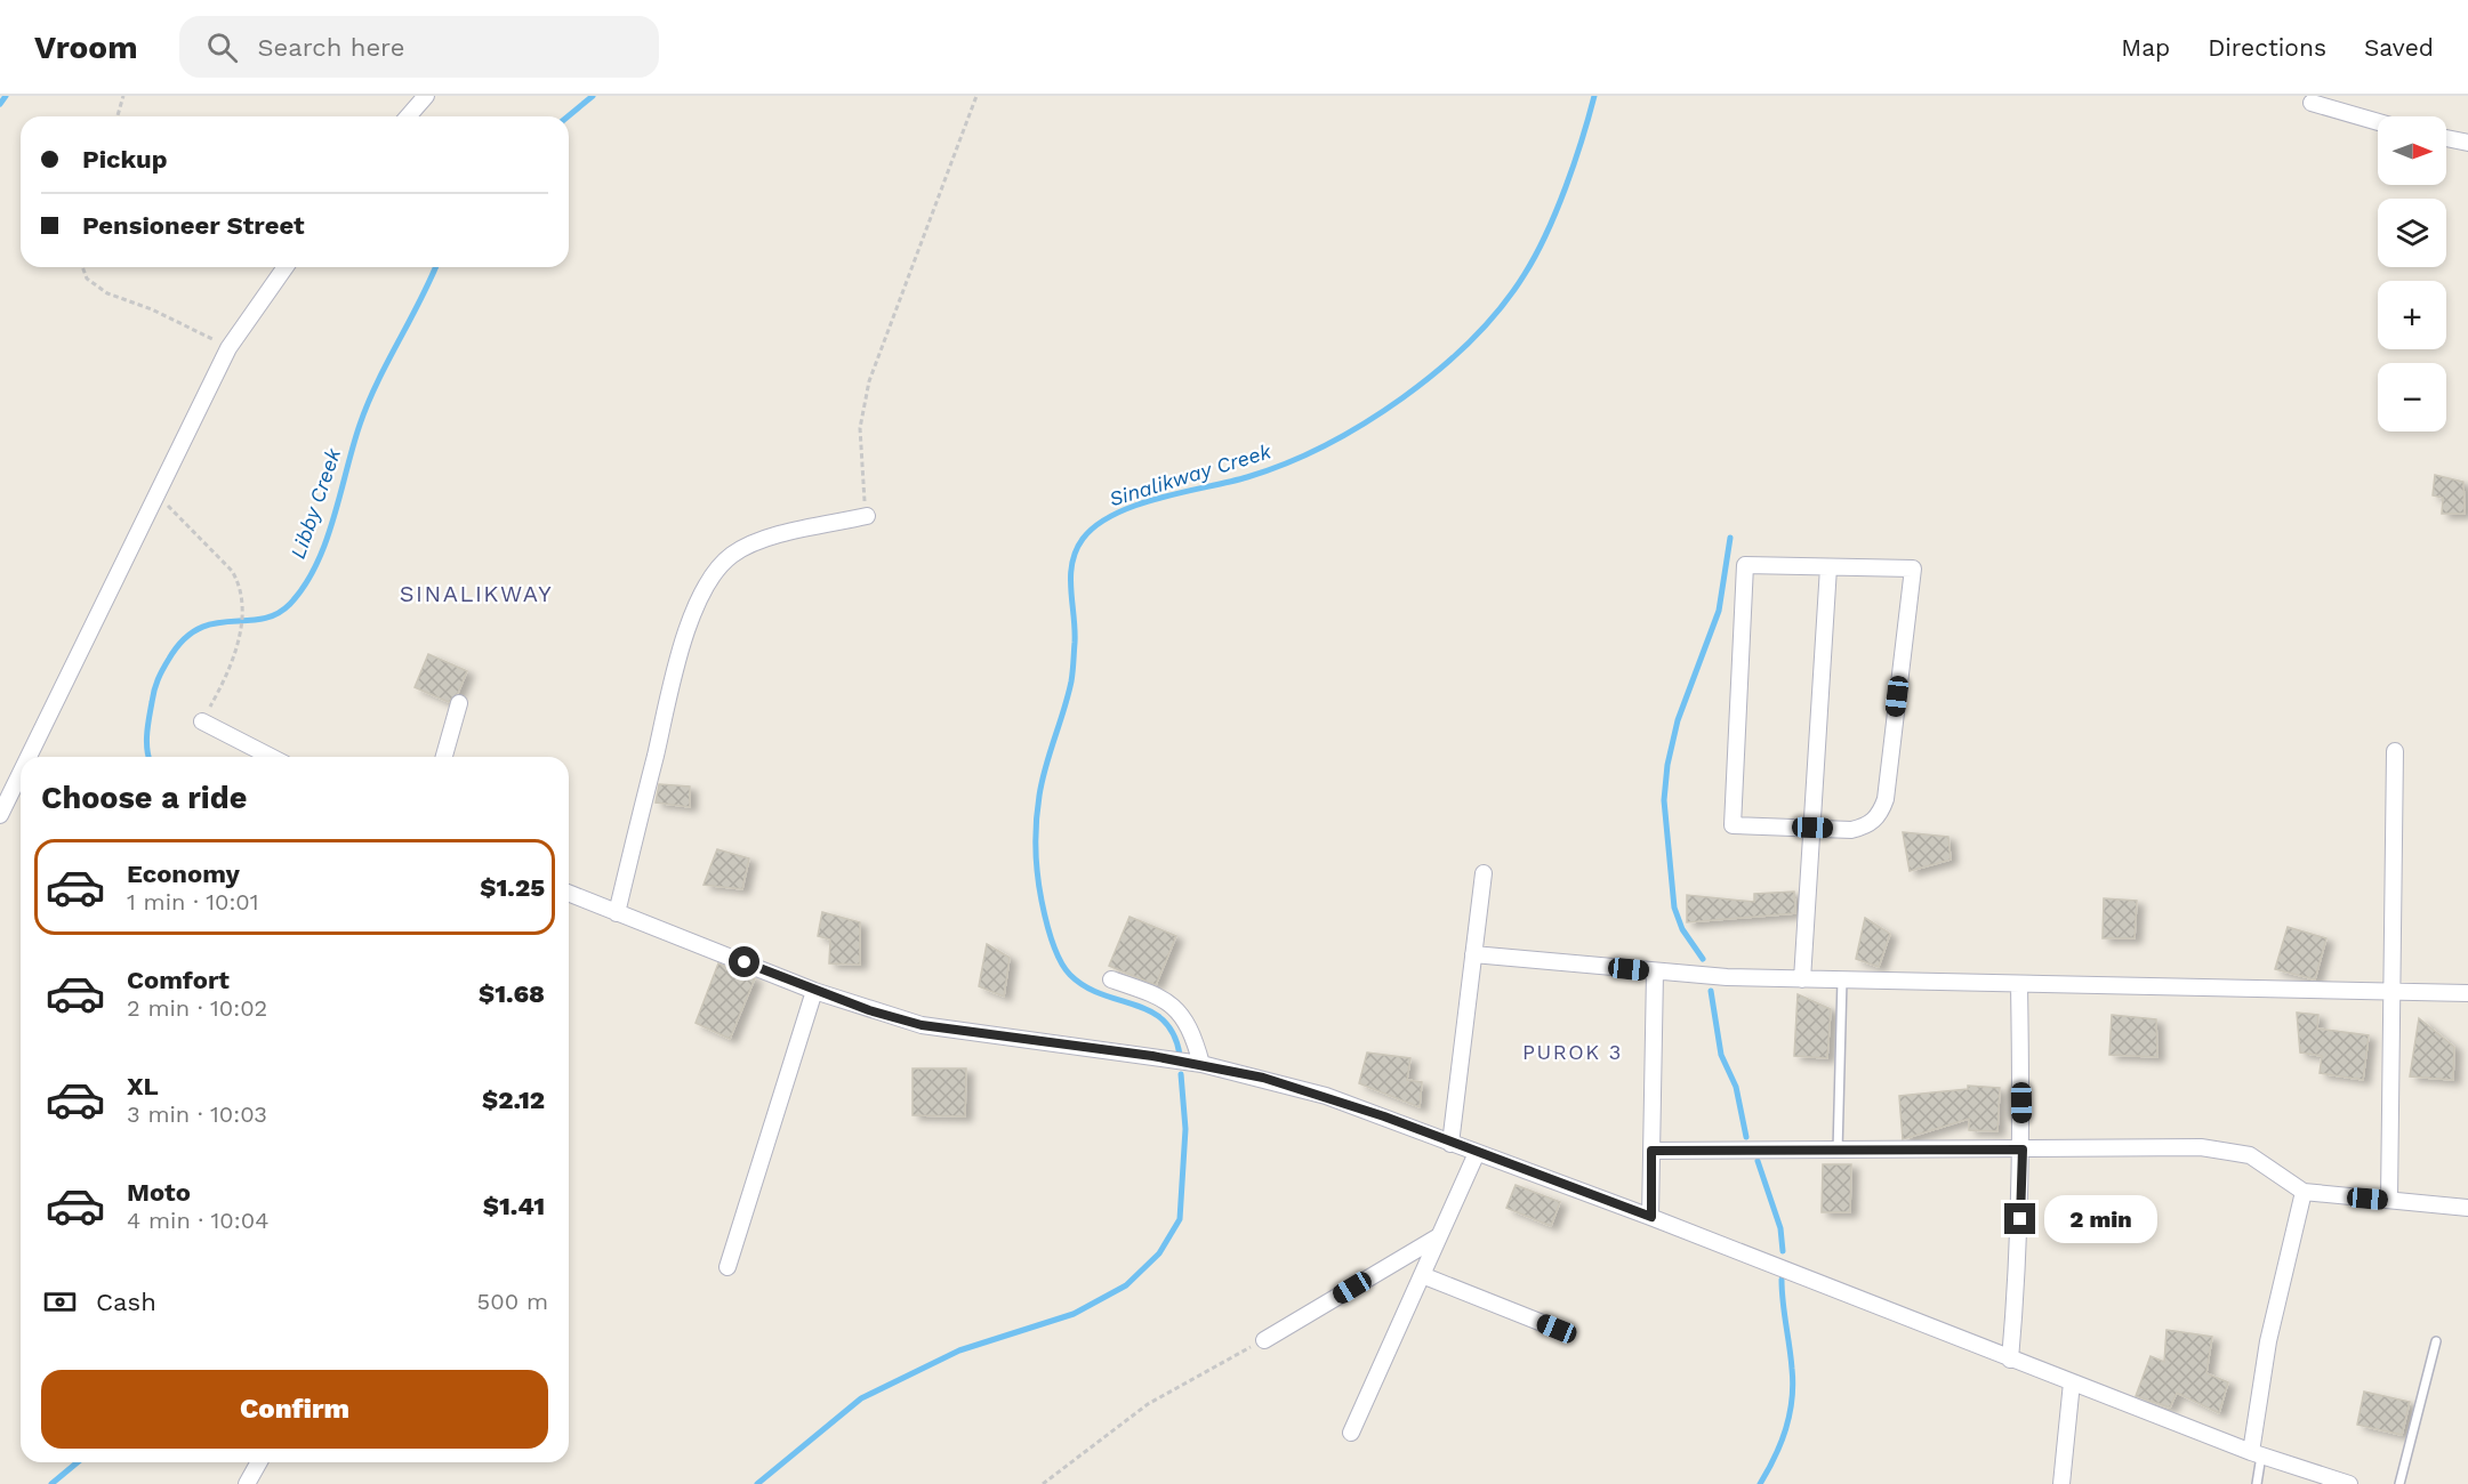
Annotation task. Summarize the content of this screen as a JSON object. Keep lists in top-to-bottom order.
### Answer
{
  "districts": ["SINALIKWAY", "PUROK 3"],
  "water": ["Sinalikway Creek", "Libby Creek"],
  "north": "right",
  "page": {
    "header": "Vroom",
    "search": "Search here",
    "nav": ["Map", "Directions", "Saved"],
    "map_buttons": ["+", "−"],
    "banner": ["Pickup", "Pensioneer Street"],
    "heading": "Choose a ride",
    "list": [
      {
        "name": "Economy",
        "note": "1 min · 10:01",
        "value": "$1.25"
      },
      {
        "name": "Comfort",
        "note": "2 min · 10:02",
        "value": "$1.68"
      },
      {
        "name": "XL",
        "note": "3 min · 10:03",
        "value": "$2.12"
      },
      {
        "name": "Moto",
        "note": "4 min · 10:04",
        "value": "$1.41"
      }
    ],
    "bubble": "2 min",
    "pay": ["Cash", "500 m"],
    "buttons": "Confirm"
  }
}
